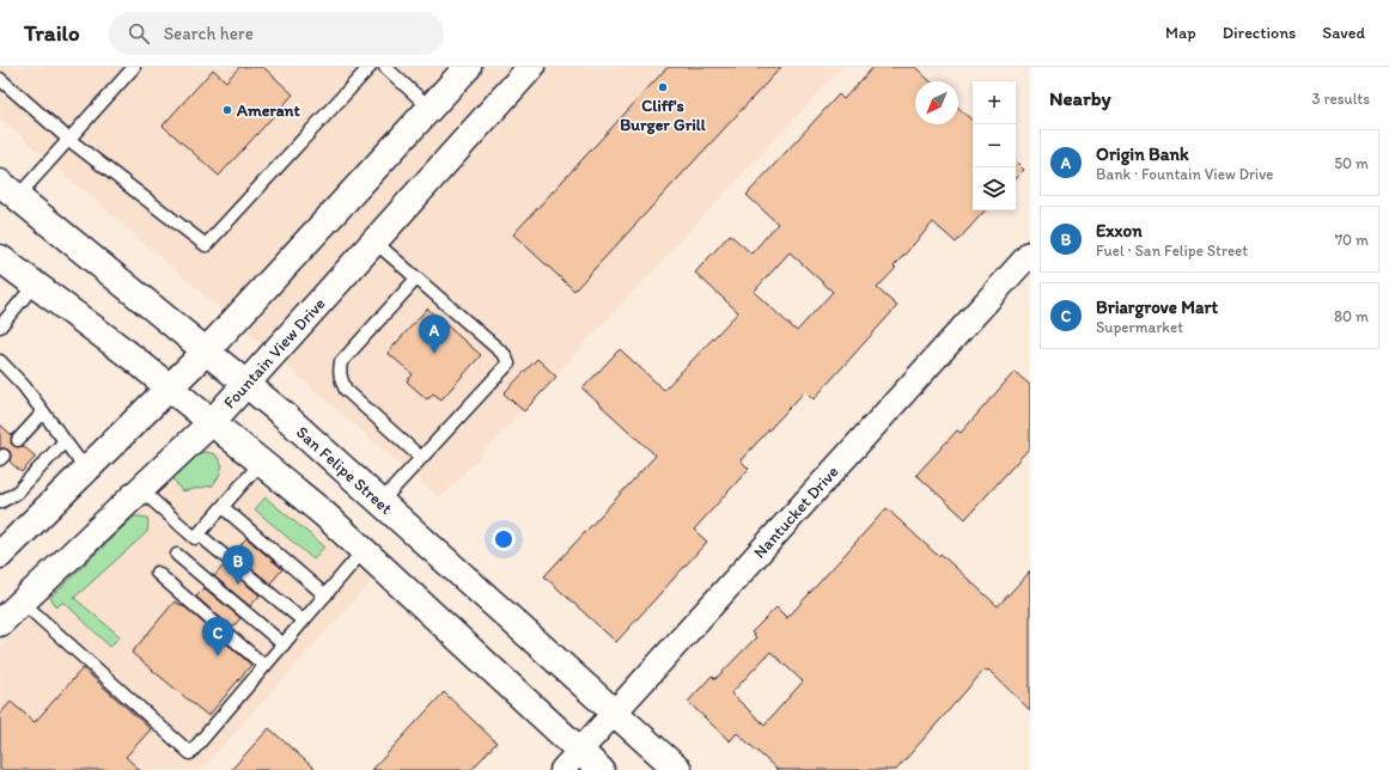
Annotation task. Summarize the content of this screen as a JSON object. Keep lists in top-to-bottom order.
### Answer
{
  "streets": {
    "main road": ["Fountain View Drive", "San Felipe Street"],
    "street": ["Nantucket Drive"]
  },
  "crossings": [
    ["Fountain View Drive", "San Felipe Street"],
    ["San Felipe Street", "Nantucket Drive"]
  ],
  "places": ["Cliff's Burger Grill", "Amerant"],
  "north": "bottom left",
  "page": {
    "header": "Trailo",
    "search": "Search here",
    "nav": ["Map", "Directions", "Saved"],
    "heading": ["Nearby", "3 results"],
    "map_buttons": ["+", "−"],
    "list": [
      {
        "mark": "A",
        "name": "Origin Bank",
        "note": "Bank · Fountain View Drive",
        "value": "50 m"
      },
      {
        "mark": "B",
        "name": "Exxon",
        "note": "Fuel · San Felipe Street",
        "value": "70 m"
      },
      {
        "mark": "C",
        "name": "Briargrove Mart",
        "note": "Supermarket",
        "value": "80 m"
      }
    ],
    "pins": ["A", "B", "C"]
  }
}
